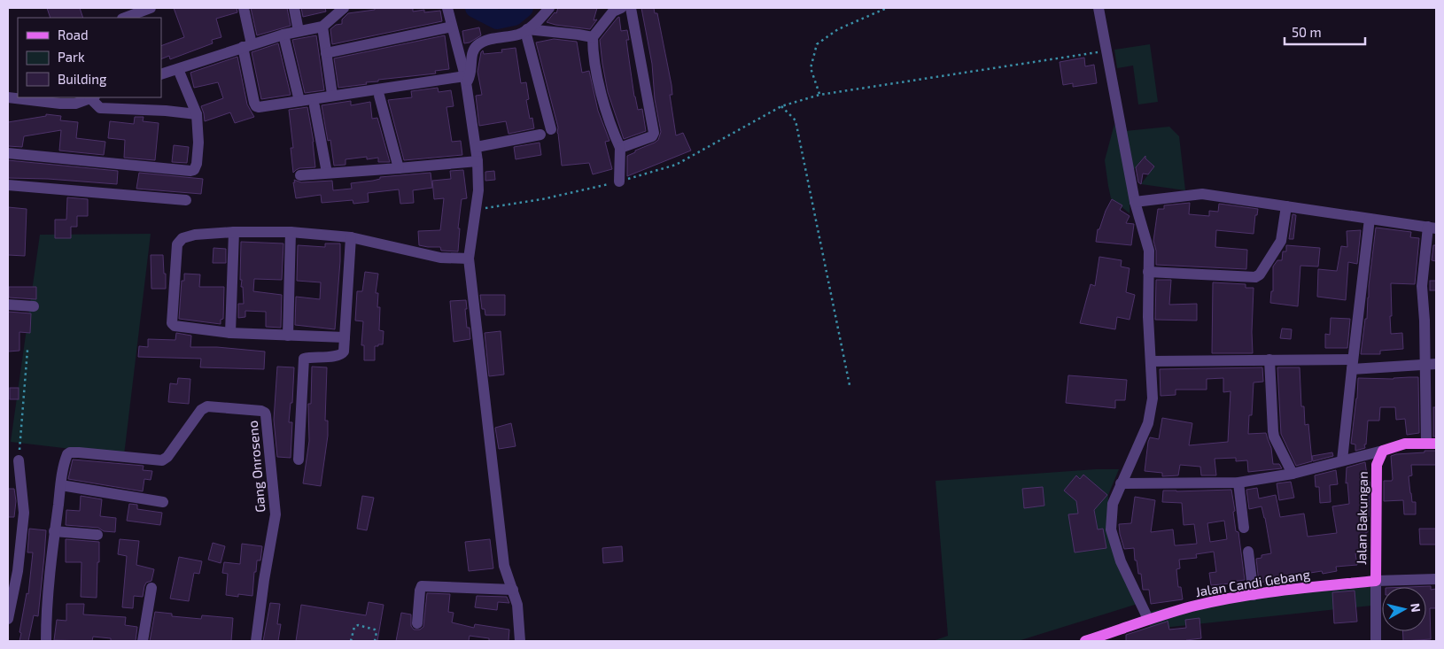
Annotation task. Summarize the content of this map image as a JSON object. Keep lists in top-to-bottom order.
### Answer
{
  "streets": {
    "main road": ["Jalan Bakungan", "Jalan Candi Gebang"],
    "street": ["Gang Onroseno"]
  },
  "crossings": [
    ["Jalan Bakungan", "Jalan Candi Gebang"]
  ],
  "legend": ["Road", "Park", "Building"],
  "scale_bar": "50 m",
  "north": "right"
}
